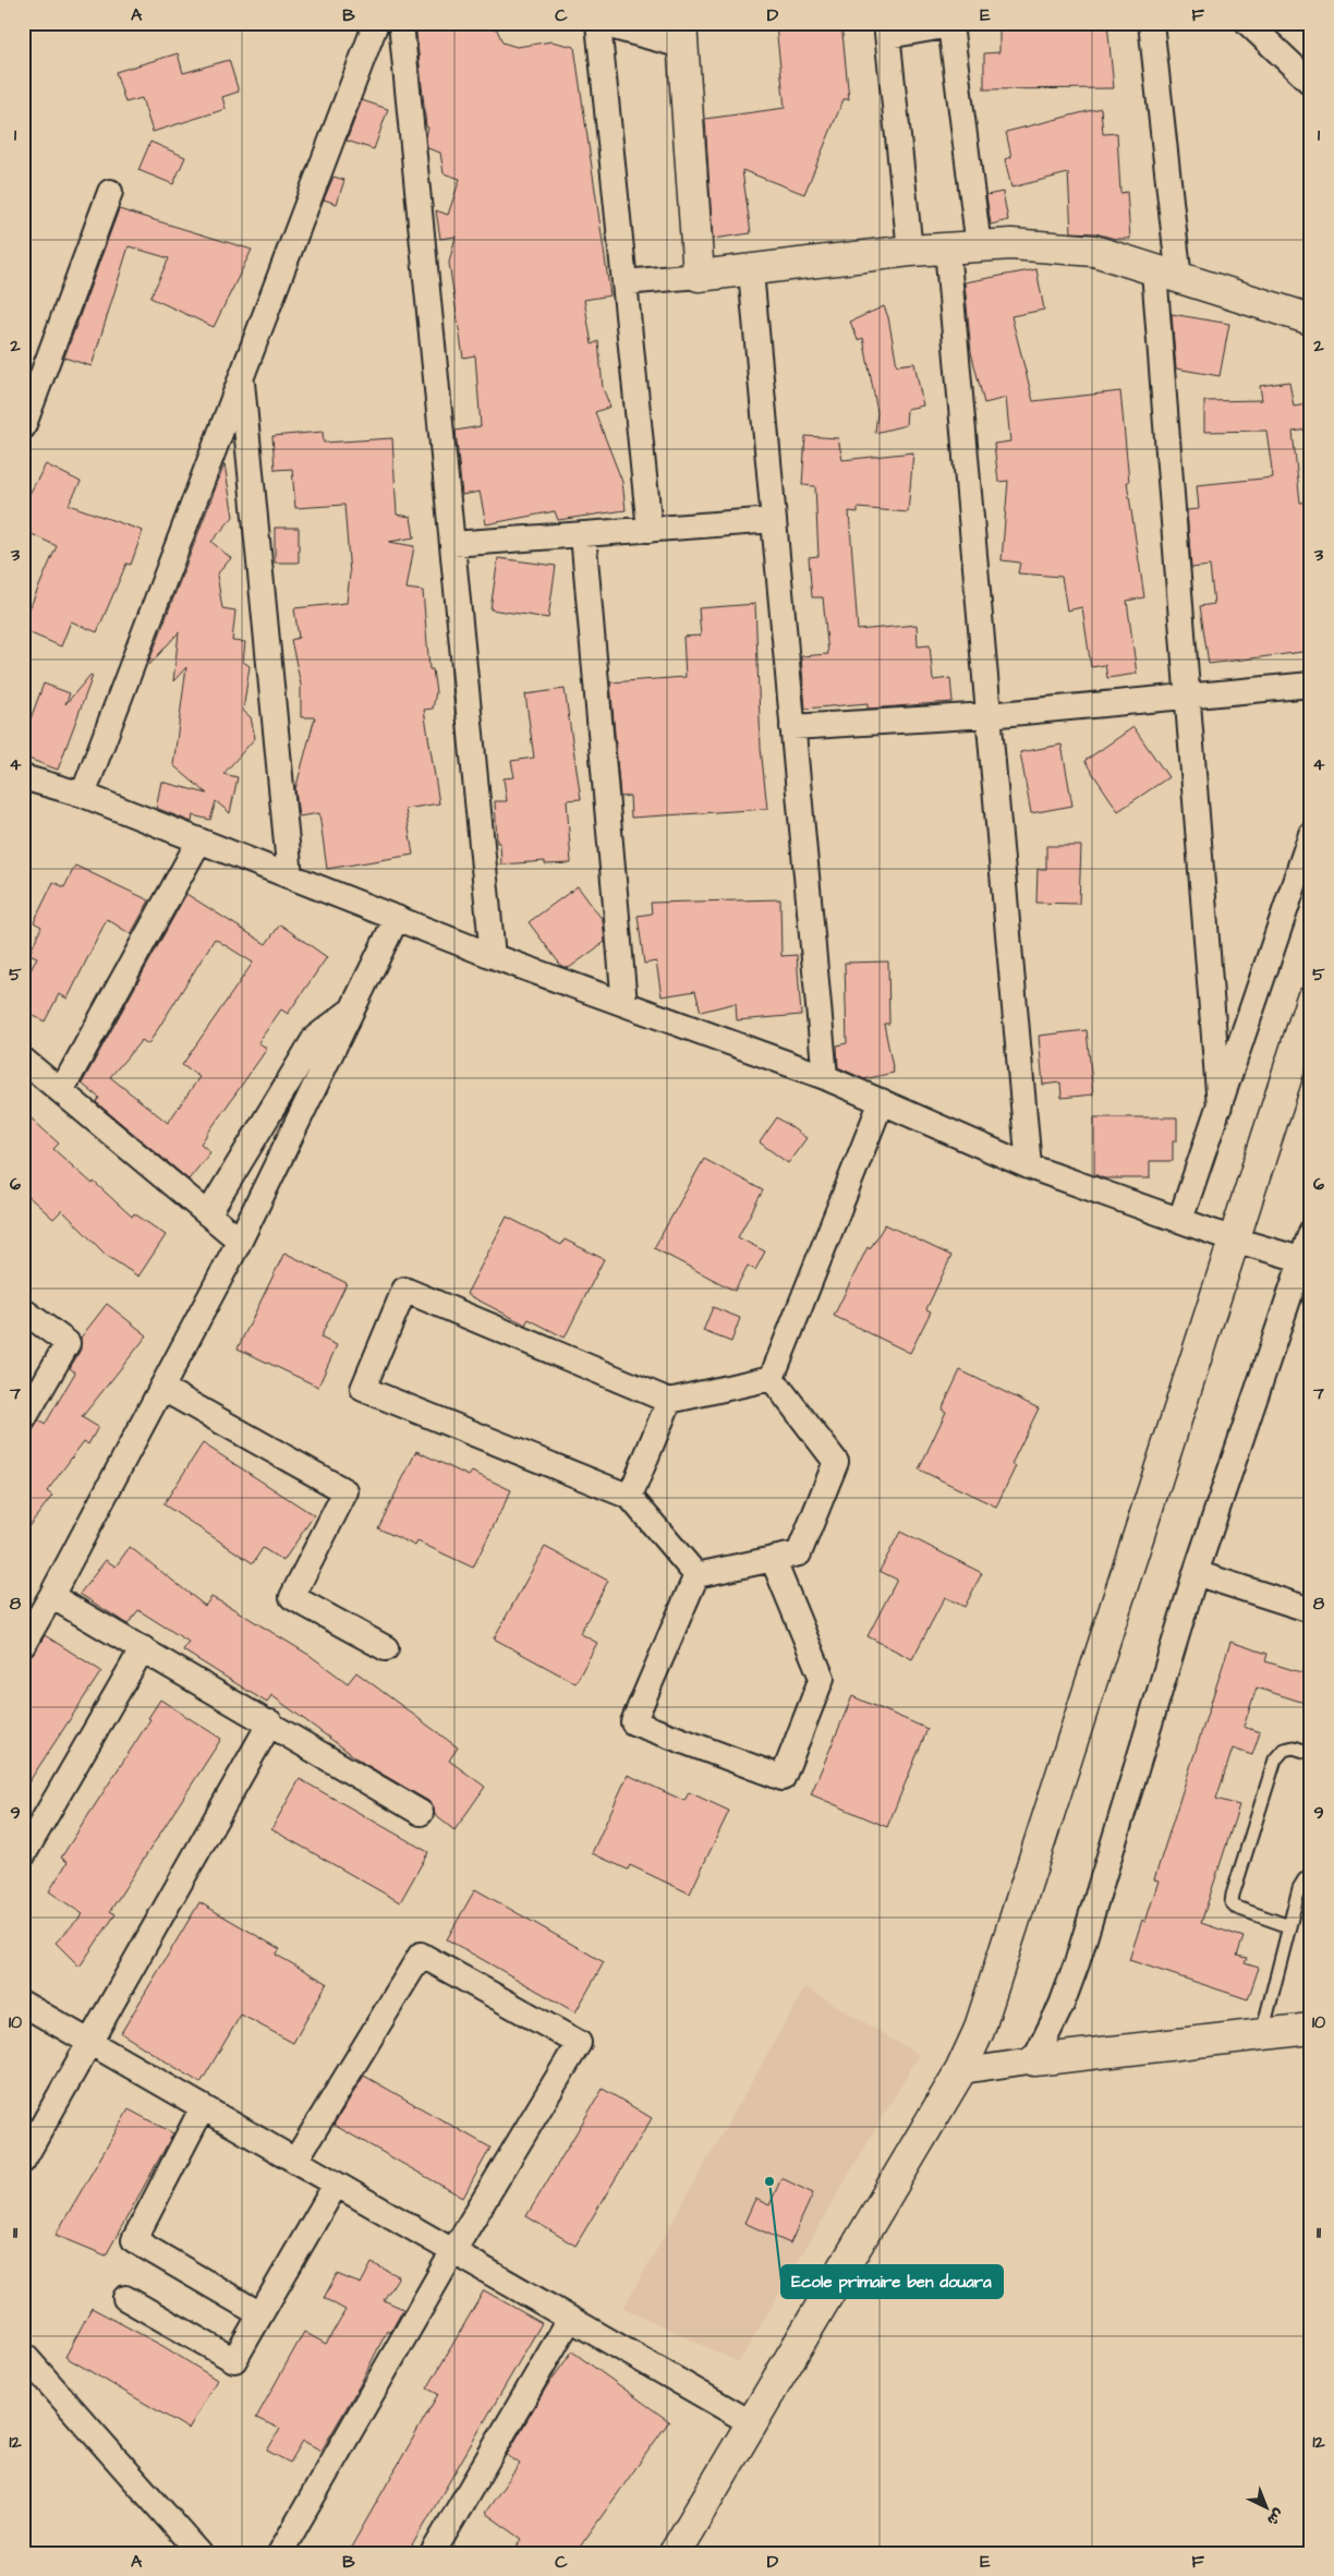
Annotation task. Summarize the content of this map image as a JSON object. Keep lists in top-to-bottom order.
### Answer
{
  "places": ["Ecole primaire ben douara"],
  "north": "bottom right",
  "grid": {
    "columns": [
      "A",
      "B",
      "C",
      "D",
      "E",
      "F"
    ],
    "rows": [
      "1",
      "2",
      "3",
      "4",
      "5",
      "6",
      "7",
      "8",
      "9",
      "10",
      "11",
      "12"
    ]
  }
}
